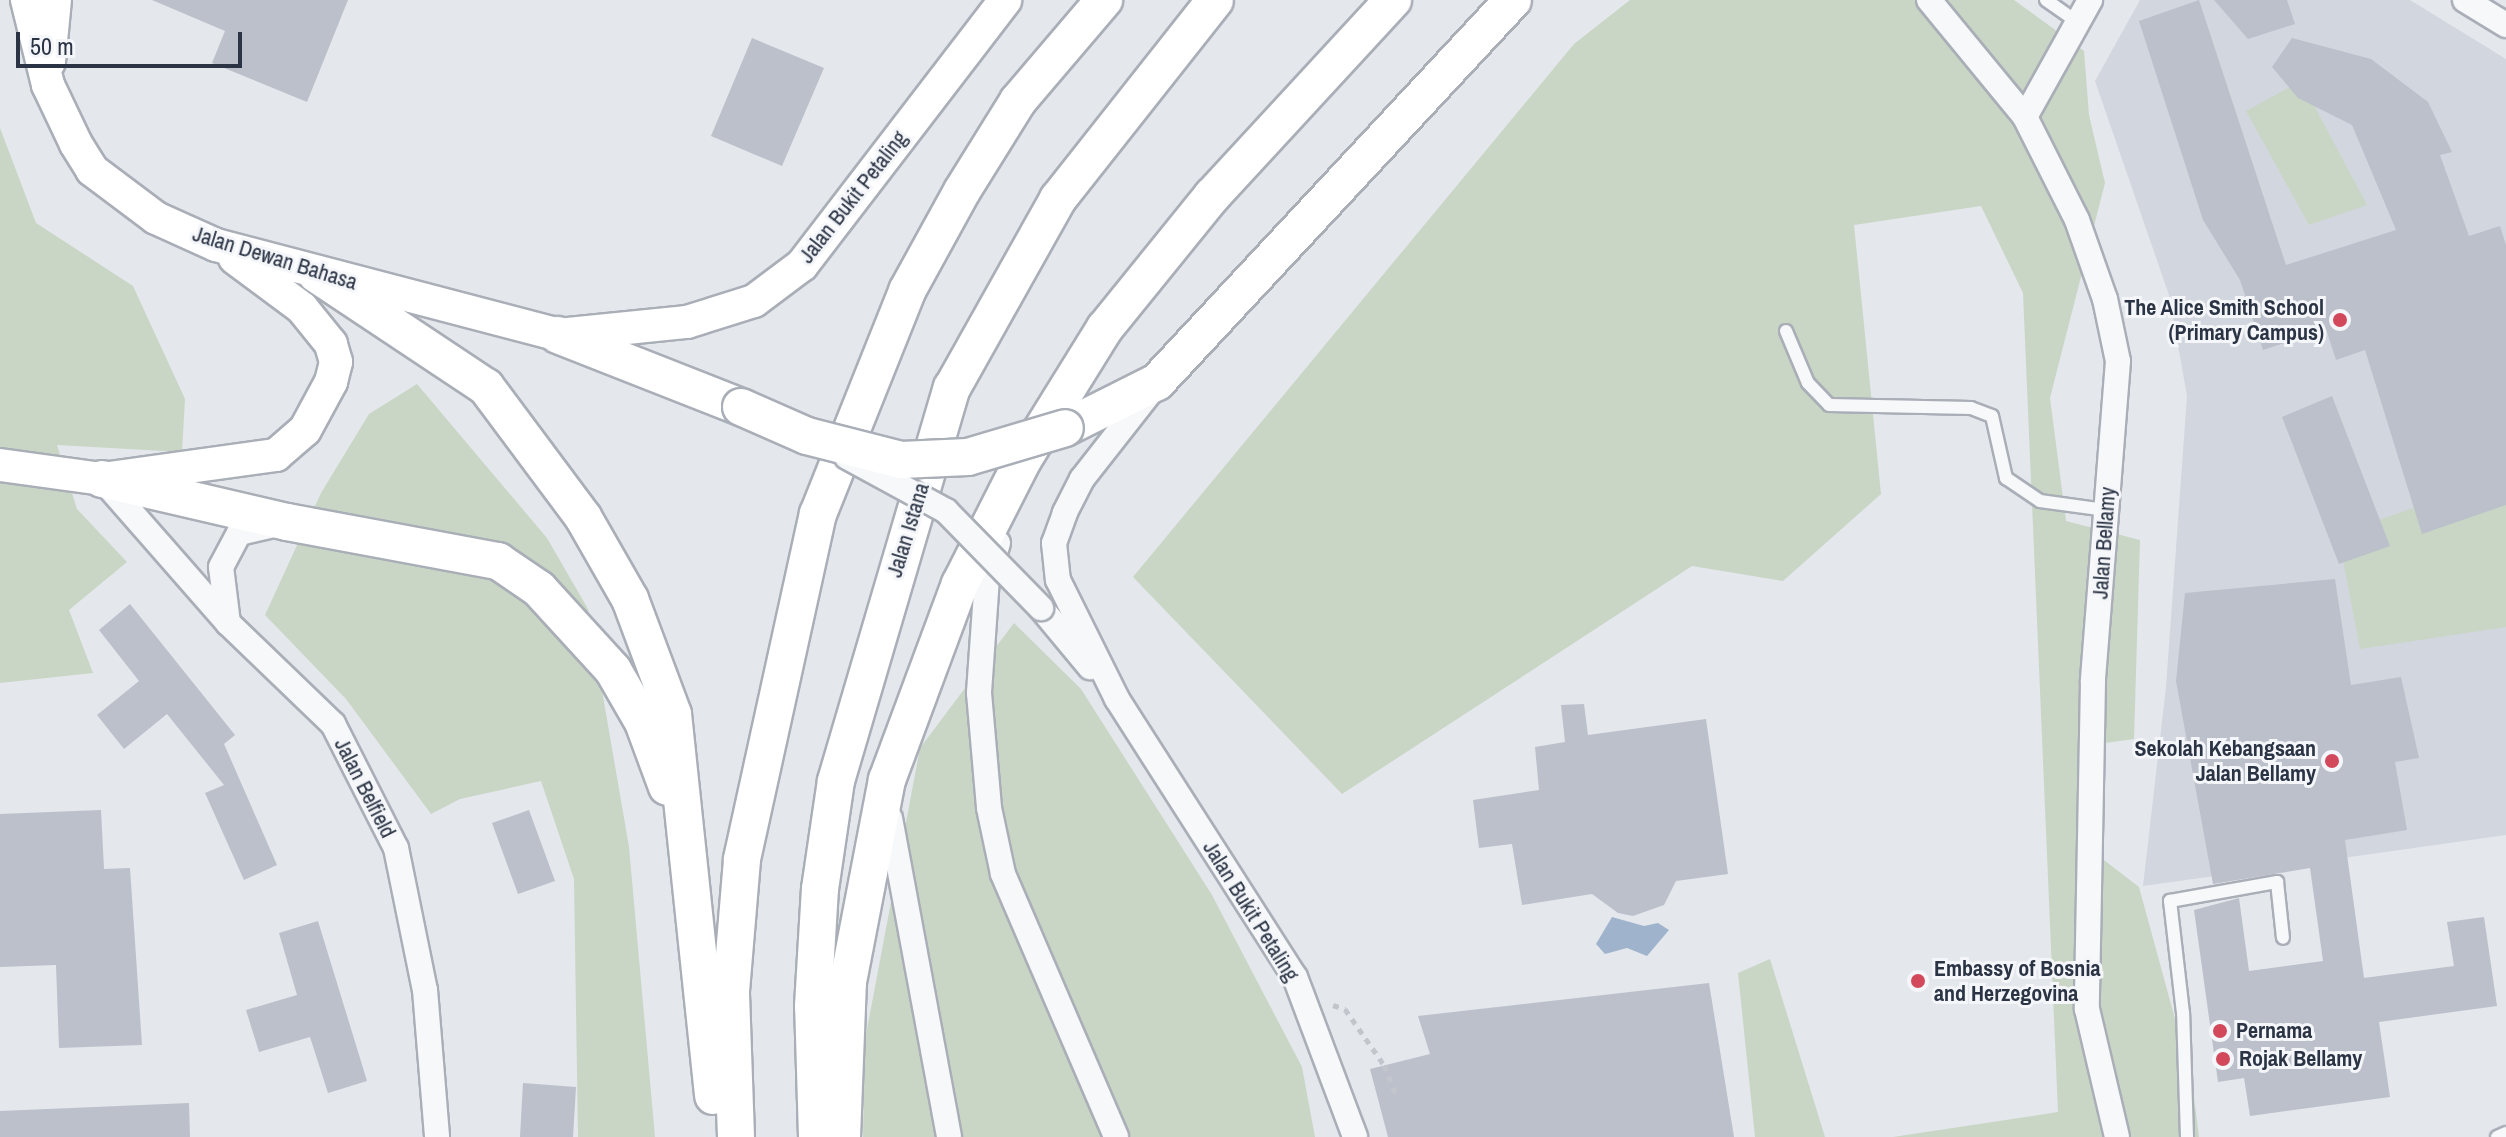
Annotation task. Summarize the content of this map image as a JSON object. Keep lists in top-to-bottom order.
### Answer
{
  "streets": {
    "main road": ["Jalan Bukit Petaling", "Jalan Dewan Bahasa", "Jalan Istana"],
    "street": ["Jalan Bellamy", "Jalan Belfield"]
  },
  "crossings": [
    ["Jalan Bukit Petaling", "Jalan Dewan Bahasa"]
  ],
  "places": [
    "The Alice Smith School (Primary Campus)",
    "Sekolah Kebangsaan Jalan Bellamy",
    "Embassy of Bosnia and Herzegovina",
    "Pernama",
    "Rojak Bellamy"
  ],
  "scale_bar": "50 m"
}
